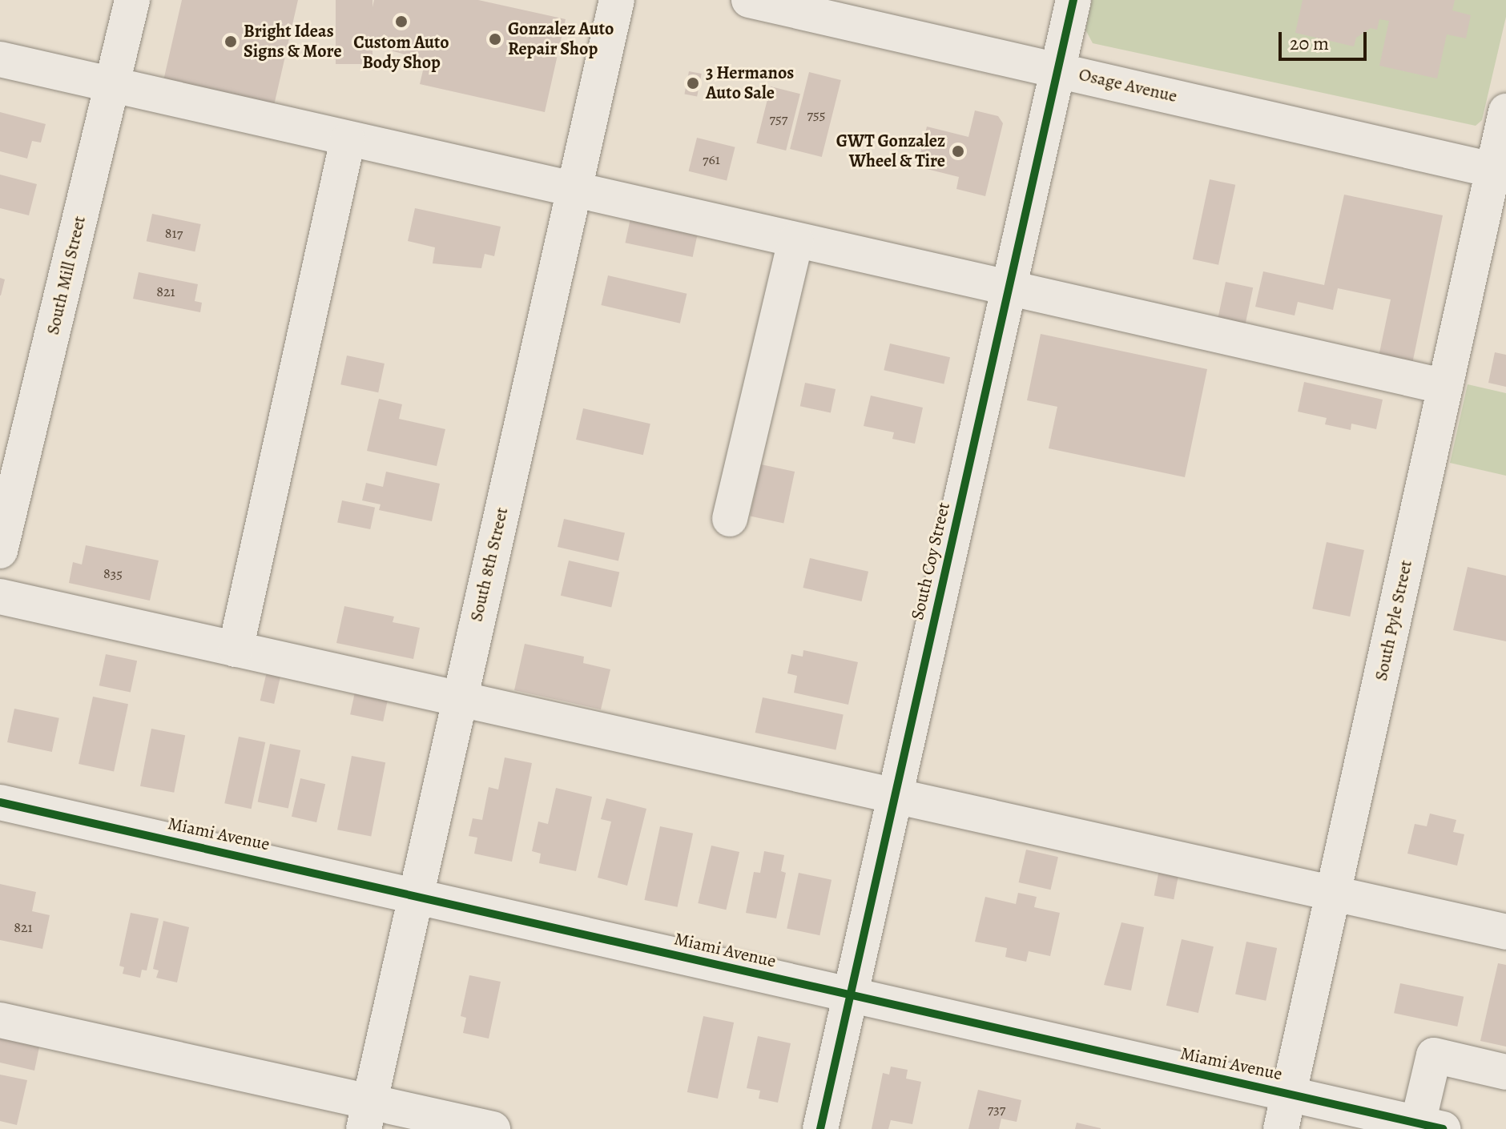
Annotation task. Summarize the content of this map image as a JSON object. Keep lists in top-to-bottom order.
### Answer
{
  "streets": {
    "street": [
      "Osage Avenue",
      "South Mill Street",
      "South Coy Street",
      "South 8th Street",
      "South Pyle Street",
      "Miami Avenue"
    ]
  },
  "crossings": [
    ["Osage Avenue", "South Coy Street"],
    ["Osage Avenue", "South Pyle Street"],
    ["South Coy Street", "Miami Avenue"],
    ["South 8th Street", "Miami Avenue"],
    ["South Pyle Street", "Miami Avenue"]
  ],
  "places": [
    "Custom Auto Body Shop",
    "Gonzalez Auto Repair Shop",
    "Bright Ideas Signs & More",
    "3 Hermanos Auto Sale",
    "GWT Gonzalez Wheel & Tire"
  ],
  "house_numbers": [
    "755",
    "757",
    "761",
    "817",
    "821",
    "835",
    "821",
    "737"
  ],
  "scale_bar": "20 m"
}
